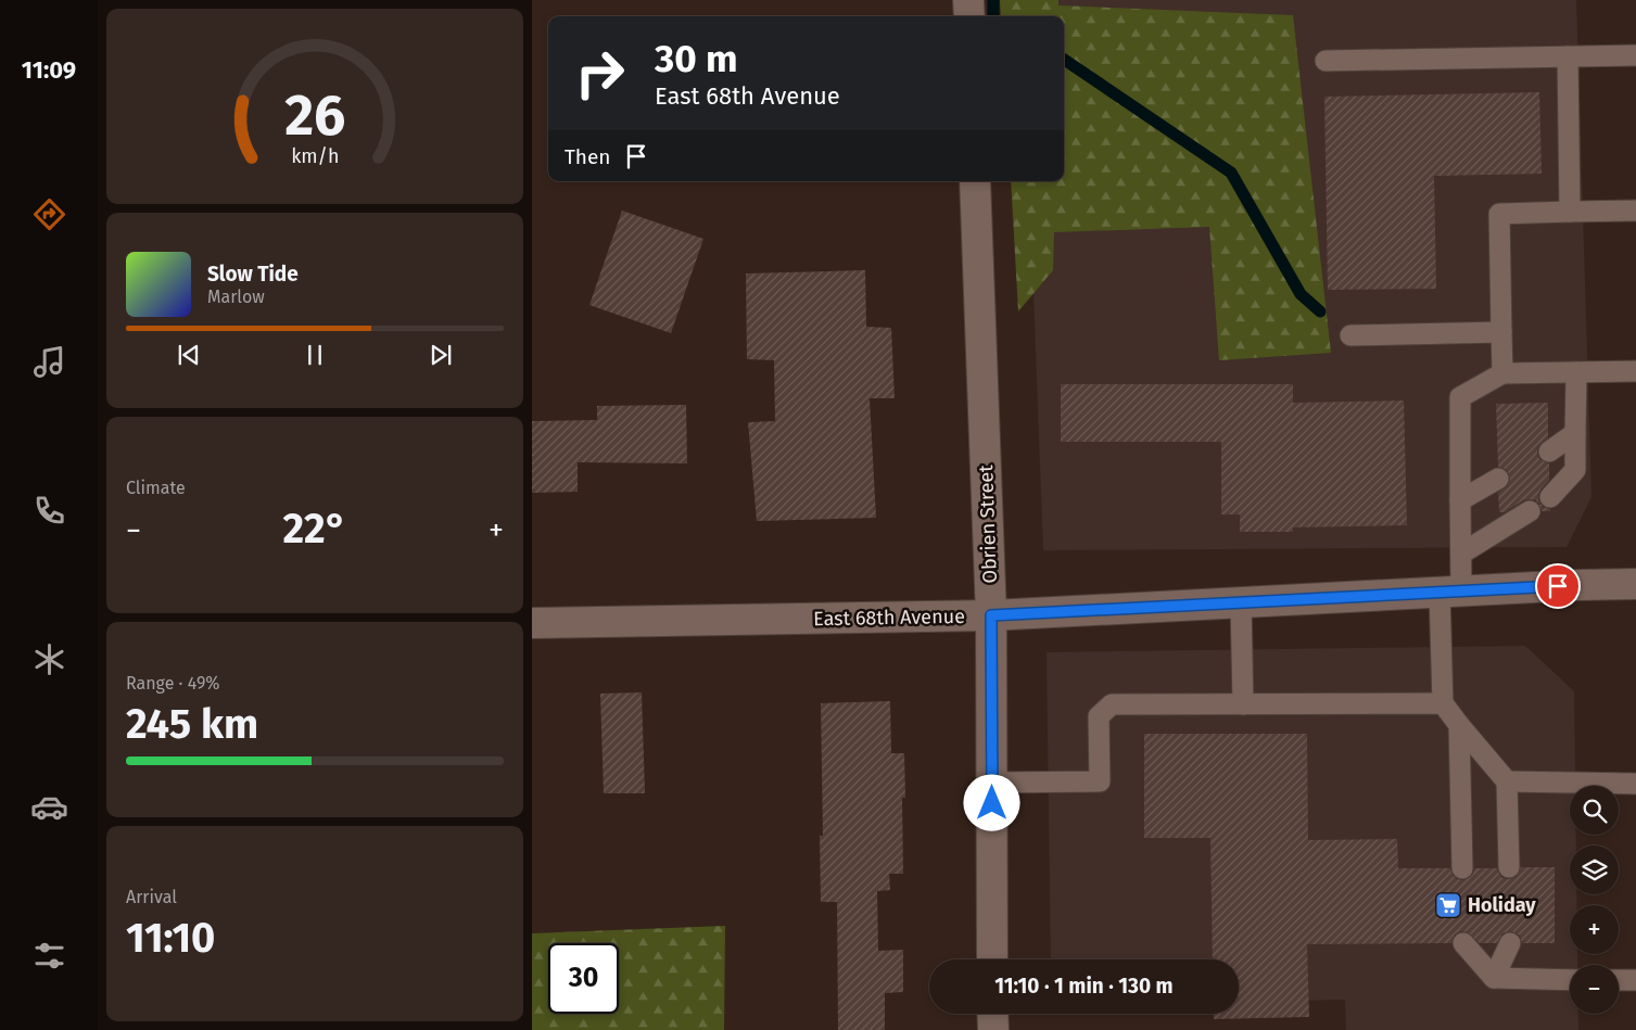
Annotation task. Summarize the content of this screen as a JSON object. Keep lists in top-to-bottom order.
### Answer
{
  "streets": {
    "street": ["Obrien Street", "East 68th Avenue"]
  },
  "crossings": [
    ["Obrien Street", "East 68th Avenue"]
  ],
  "places": {
    "supermarket": ["Holiday"]
  },
  "page": {
    "tabs": "11:09",
    "turn": ["30 m", "East 68th Avenue"],
    "then": "Then",
    "song": ["Slow Tide", "Marlow"],
    "tile": [
      "Climate",
      ["Range · 49%", "245 km"],
      ["Arrival", "11:10"]
    ],
    "heat": ["−", "22°", "+"],
    "map_buttons": ["+", "−"],
    "limit": "30",
    "trip": "11:10 · 1 min · 130 m",
    "gauge": ["26", "km/h"]
  }
}
